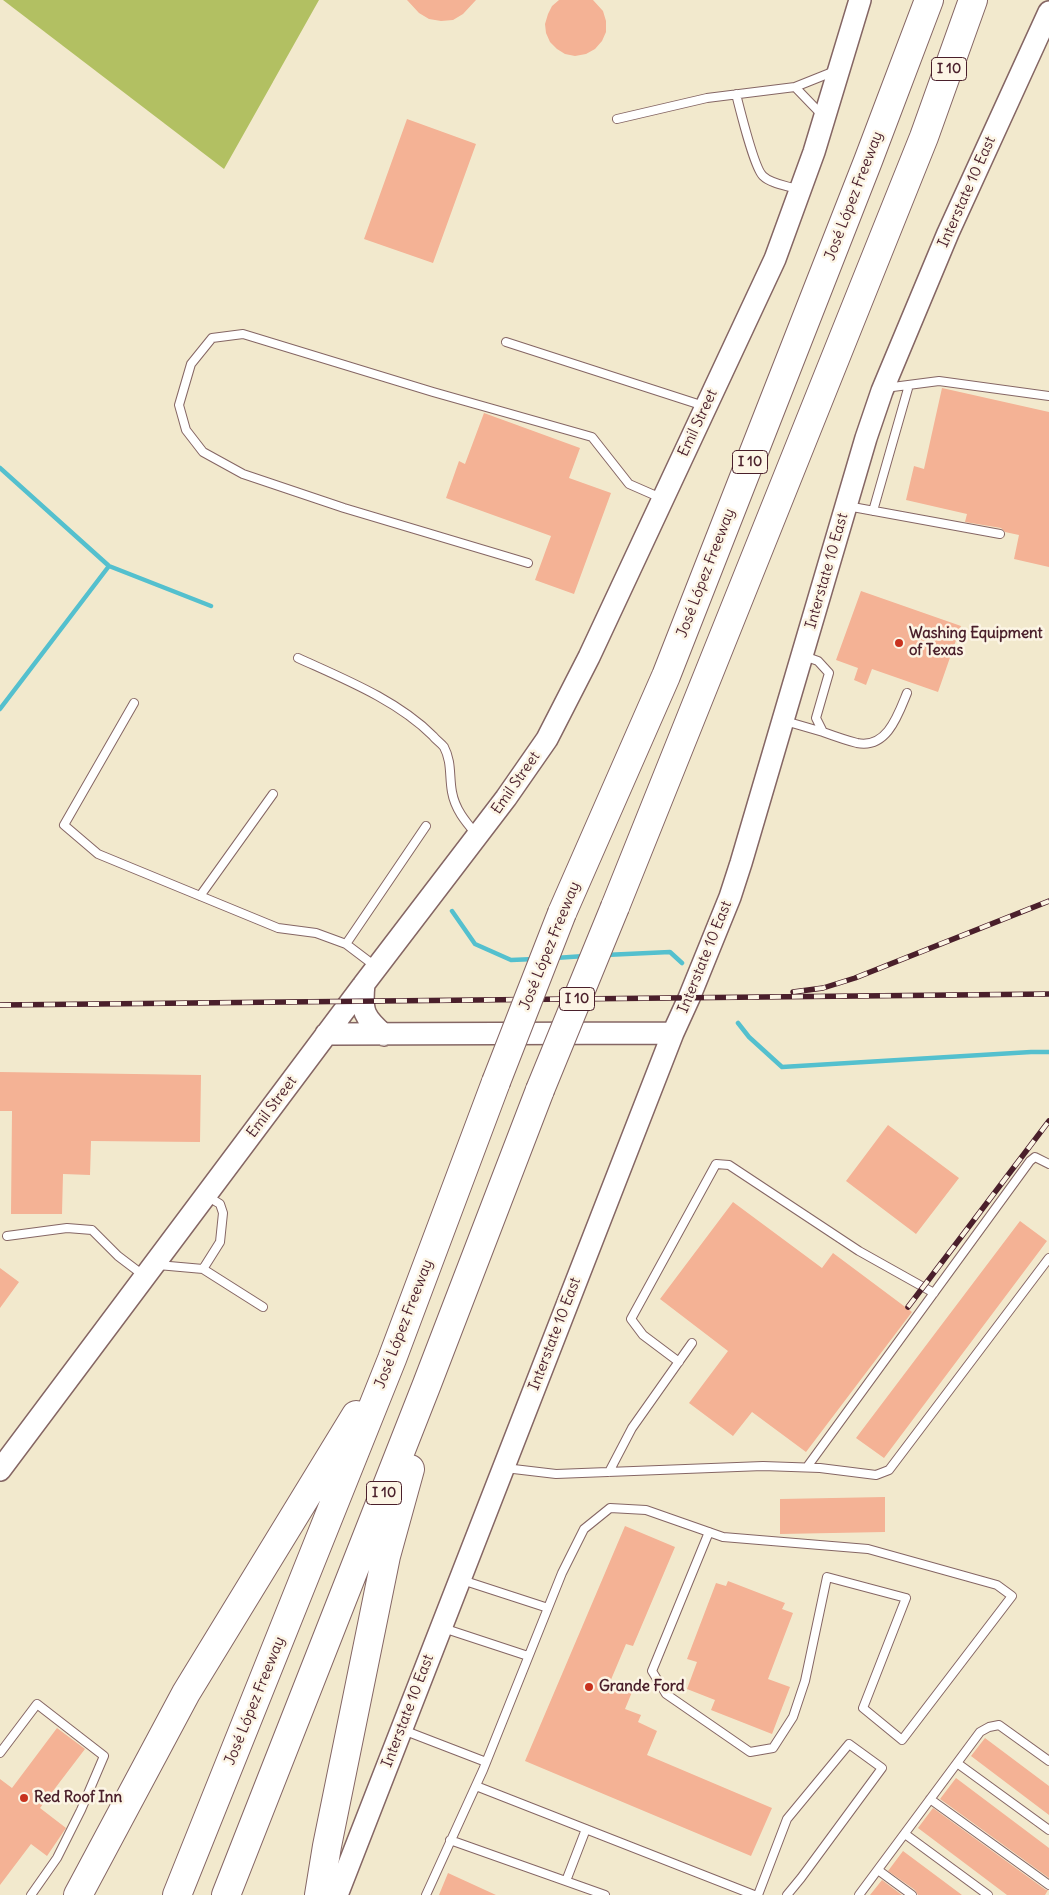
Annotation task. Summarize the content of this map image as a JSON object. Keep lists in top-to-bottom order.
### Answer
{
  "streets": {
    "highway": ["I 10", "José López Freeway"],
    "main road": ["Interstate 10 East", "Emil Street"]
  },
  "places": ["Washing Equipment of Texas", "Grande Ford", "Red Roof Inn"]
}
